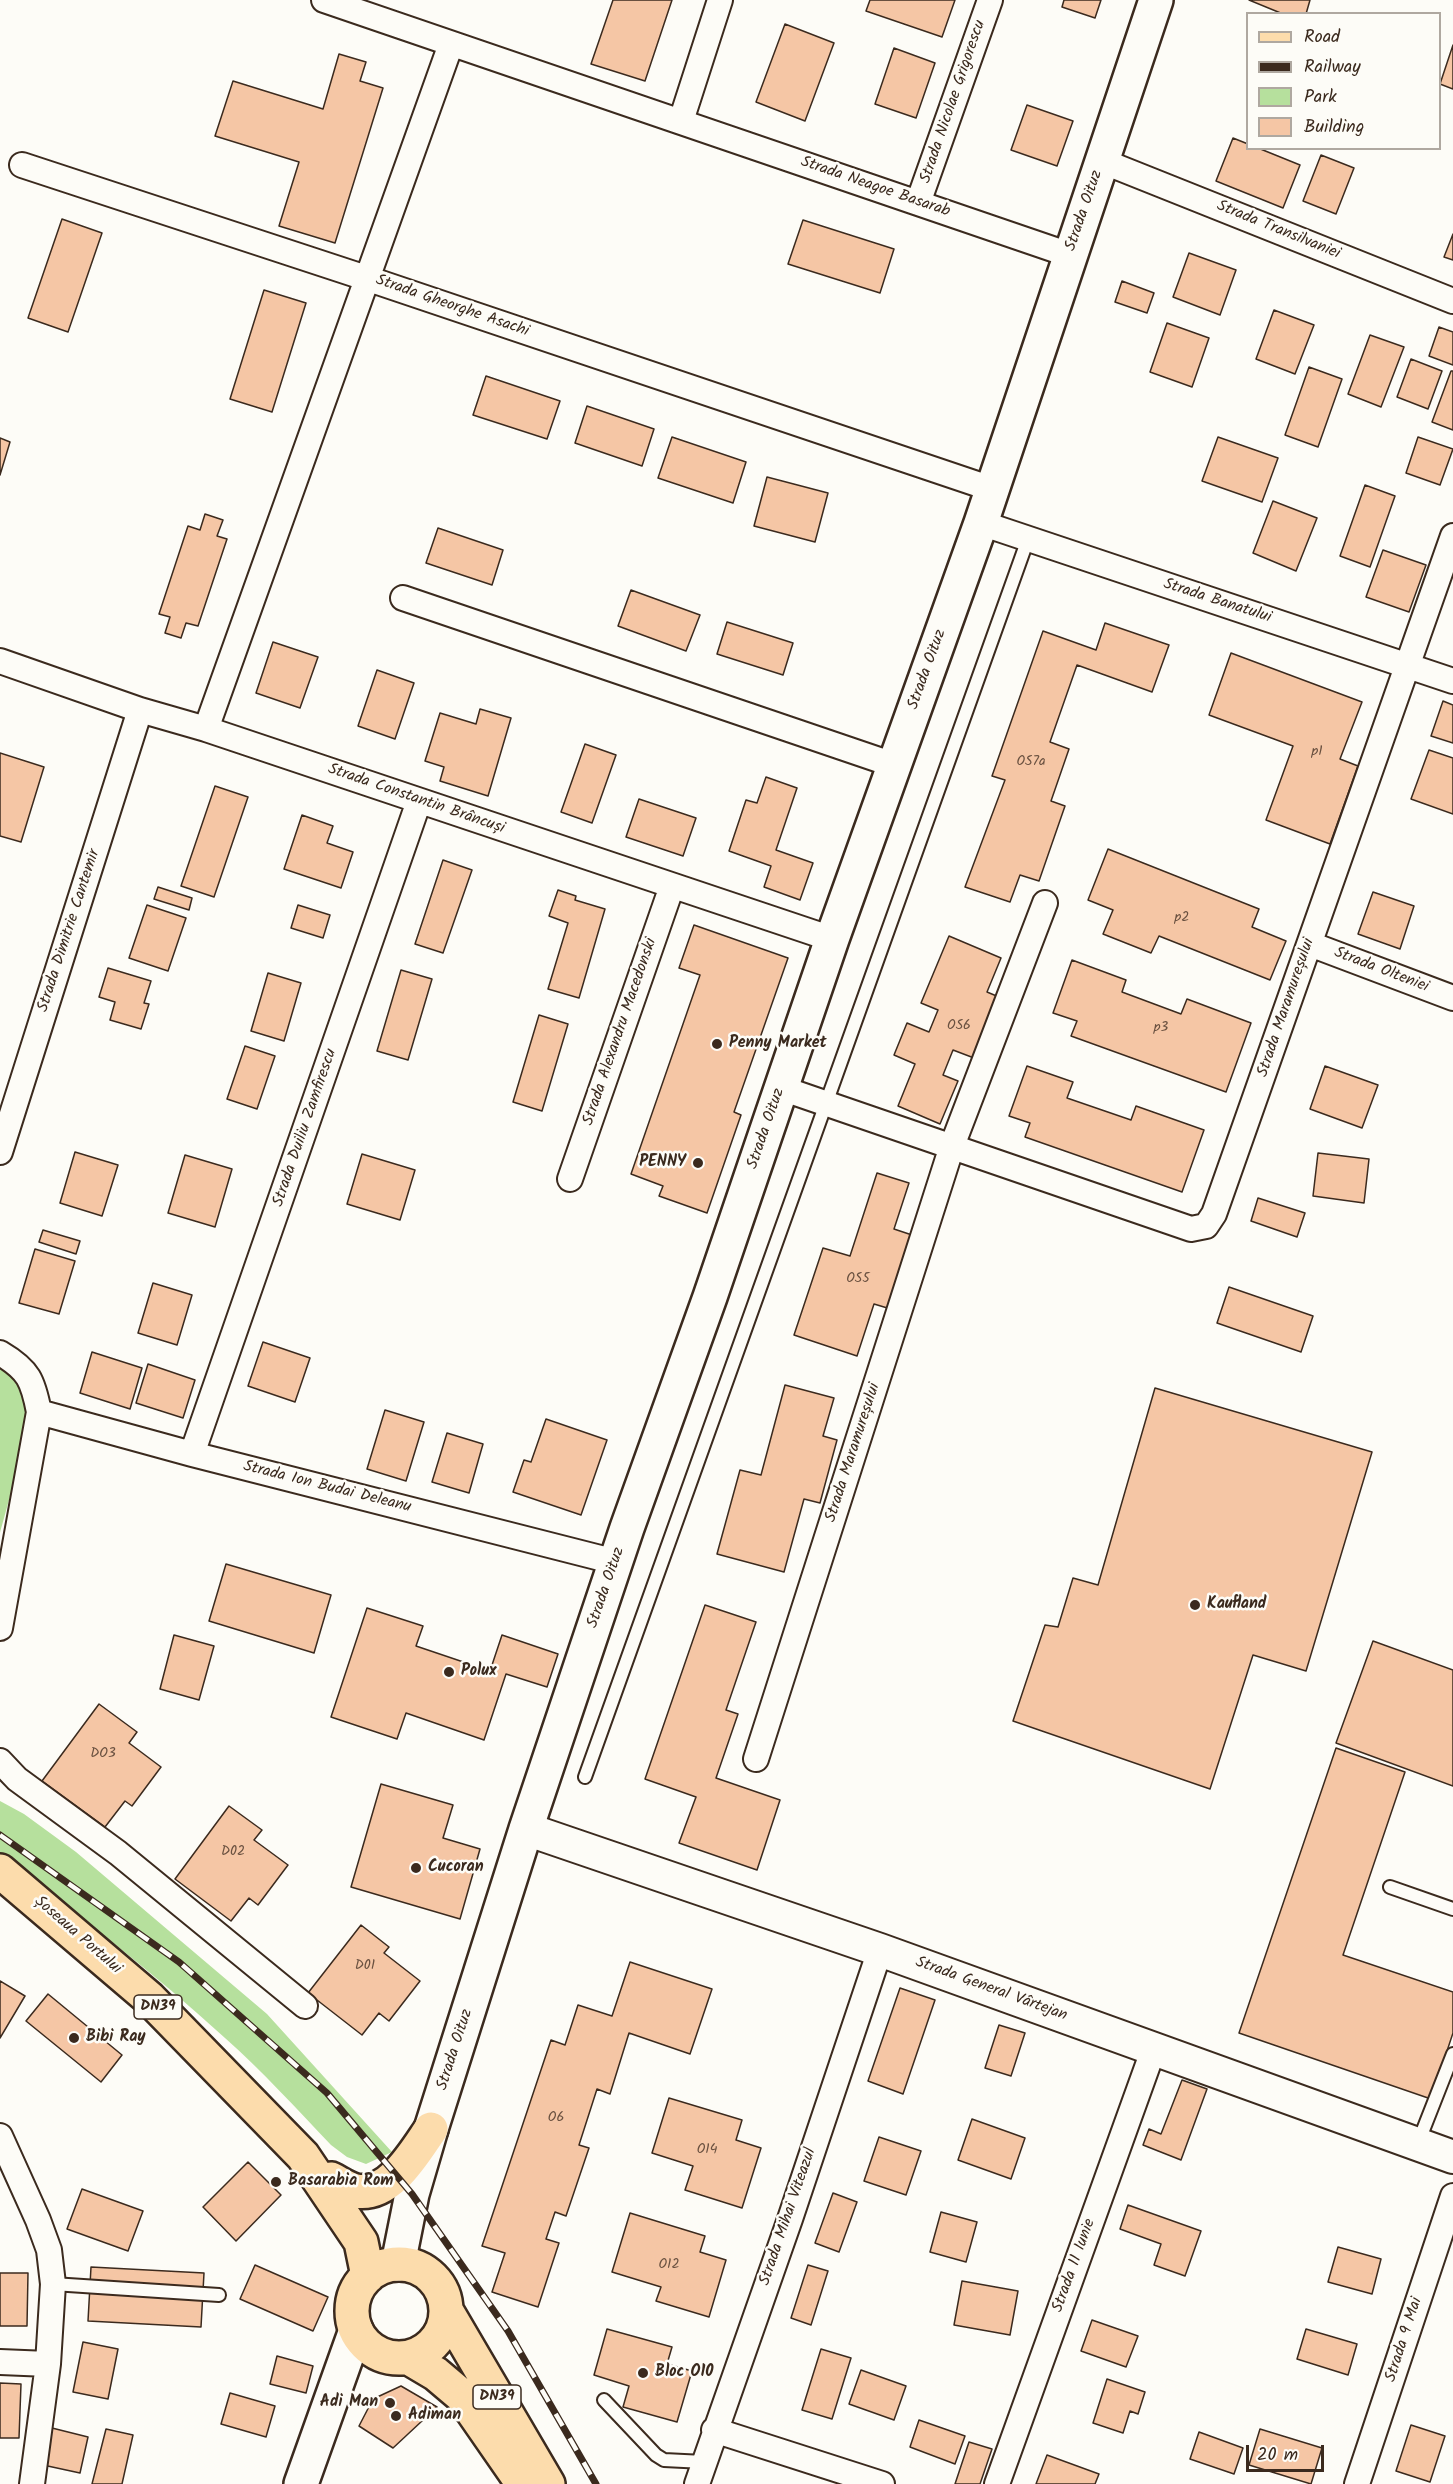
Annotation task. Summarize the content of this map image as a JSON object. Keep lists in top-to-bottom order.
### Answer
{
  "streets": {
    "main road": ["Strada Oituz", "Șoseaua Portului", "DN39"],
    "street": [
      "Strada Nicolae Grigorescu",
      "Strada Neagoe Basarab",
      "Strada Transilvaniei",
      "Strada Gheorghe Asachi",
      "Strada Banatului",
      "Strada Constantin Brâncuși",
      "Strada Dimitrie Cantemir",
      "Strada Olteniei",
      "Strada Maramureșului",
      "Strada Alexandru Macedonski",
      "Strada Duiliu Zamfirescu",
      "Strada Ion Budai Deleanu",
      "Strada General Vârtejan",
      "Strada Mihai Viteazul",
      "Strada 11 Iunie",
      "Strada 9 Mai"
    ]
  },
  "crossings": [
    ["Strada Nicolae Grigorescu", "Strada Neagoe Basarab"],
    ["Strada Neagoe Basarab", "Strada Oituz"],
    ["Strada Oituz", "Strada Transilvaniei"],
    ["Strada Oituz", "Strada Gheorghe Asachi"],
    ["Strada Oituz", "Strada Banatului"],
    ["Strada Oituz", "Strada Constantin Brâncuși"],
    ["Strada Oituz", "Strada Maramureșului"],
    ["Strada Oituz", "Strada Ion Budai Deleanu"],
    ["Strada Oituz", "Șoseaua Portului"],
    ["Strada Oituz", "Strada General Vârtejan"],
    ["Strada Oituz", "DN39"],
    ["Strada Gheorghe Asachi", "Strada Constantin Brâncuși"],
    ["Strada Banatului", "Strada Maramureșului"],
    ["Strada Constantin Brâncuși", "Strada Dimitrie Cantemir"],
    ["Strada Constantin Brâncuși", "Strada Alexandru Macedonski"],
    ["Strada Constantin Brâncuși", "Strada Duiliu Zamfirescu"],
    ["Strada Olteniei", "Strada Maramureșului"],
    ["Strada Duiliu Zamfirescu", "Strada Ion Budai Deleanu"],
    ["Șoseaua Portului", "DN39"],
    ["Strada General Vârtejan", "Strada Mihai Viteazul"],
    ["Strada General Vârtejan", "Strada 11 Iunie"]
  ],
  "places": [
    "Penny Market",
    "PENNY",
    "Kaufland",
    "Polux",
    "Cucoran",
    "Bibi Ray",
    "Basarabia Rom",
    "Bloc O10",
    "Adi Man",
    "Adiman"
  ],
  "house_numbers": [
    "p1",
    "OS7a",
    "p2",
    "OS6",
    "p3",
    "OS5",
    "DO3",
    "D02",
    "D01",
    "O6",
    "O14",
    "O12"
  ],
  "legend": [
    "Road",
    "Railway",
    "Park",
    "Building"
  ],
  "scale_bar": "20 m"
}
